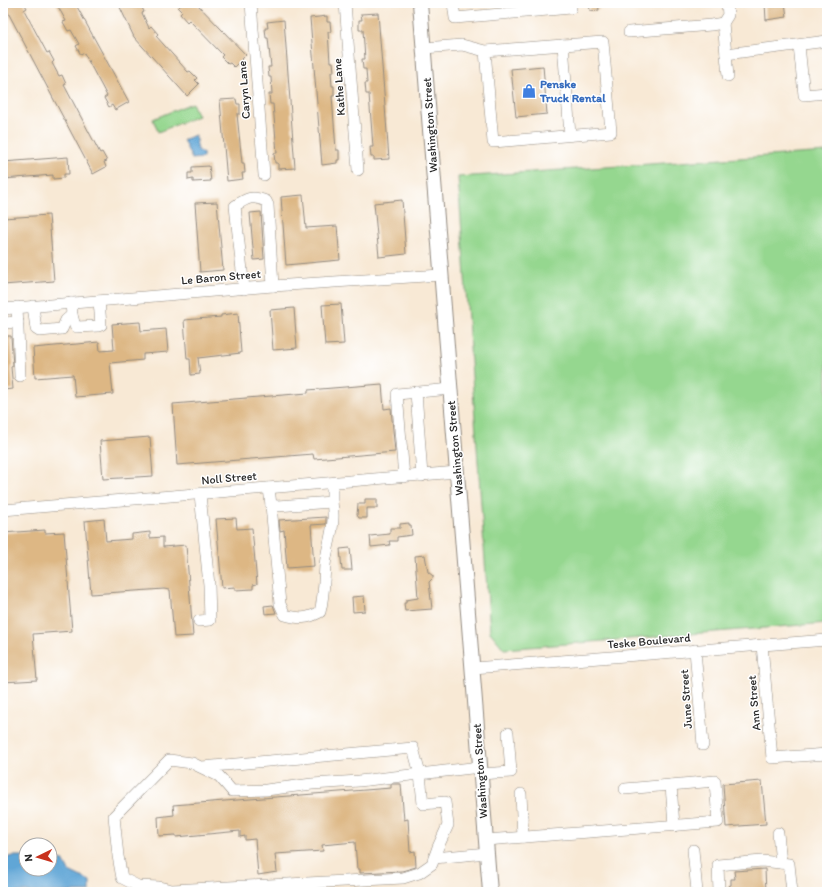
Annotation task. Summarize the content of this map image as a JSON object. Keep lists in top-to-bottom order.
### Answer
{
  "streets": {
    "main road": ["Washington Street"],
    "street": [
      "Kathe Lane",
      "Caryn Lane",
      "Le Baron Street",
      "Noll Street",
      "Teske Boulevard",
      "June Street",
      "Ann Street"
    ]
  },
  "crossings": [
    ["Washington Street", "Le Baron Street"],
    ["Washington Street", "Noll Street"],
    ["Washington Street", "Teske Boulevard"],
    ["Teske Boulevard", "June Street"],
    ["Teske Boulevard", "Ann Street"]
  ],
  "places": {
    "shop": ["Penske Truck Rental"]
  },
  "north": "left"
}
